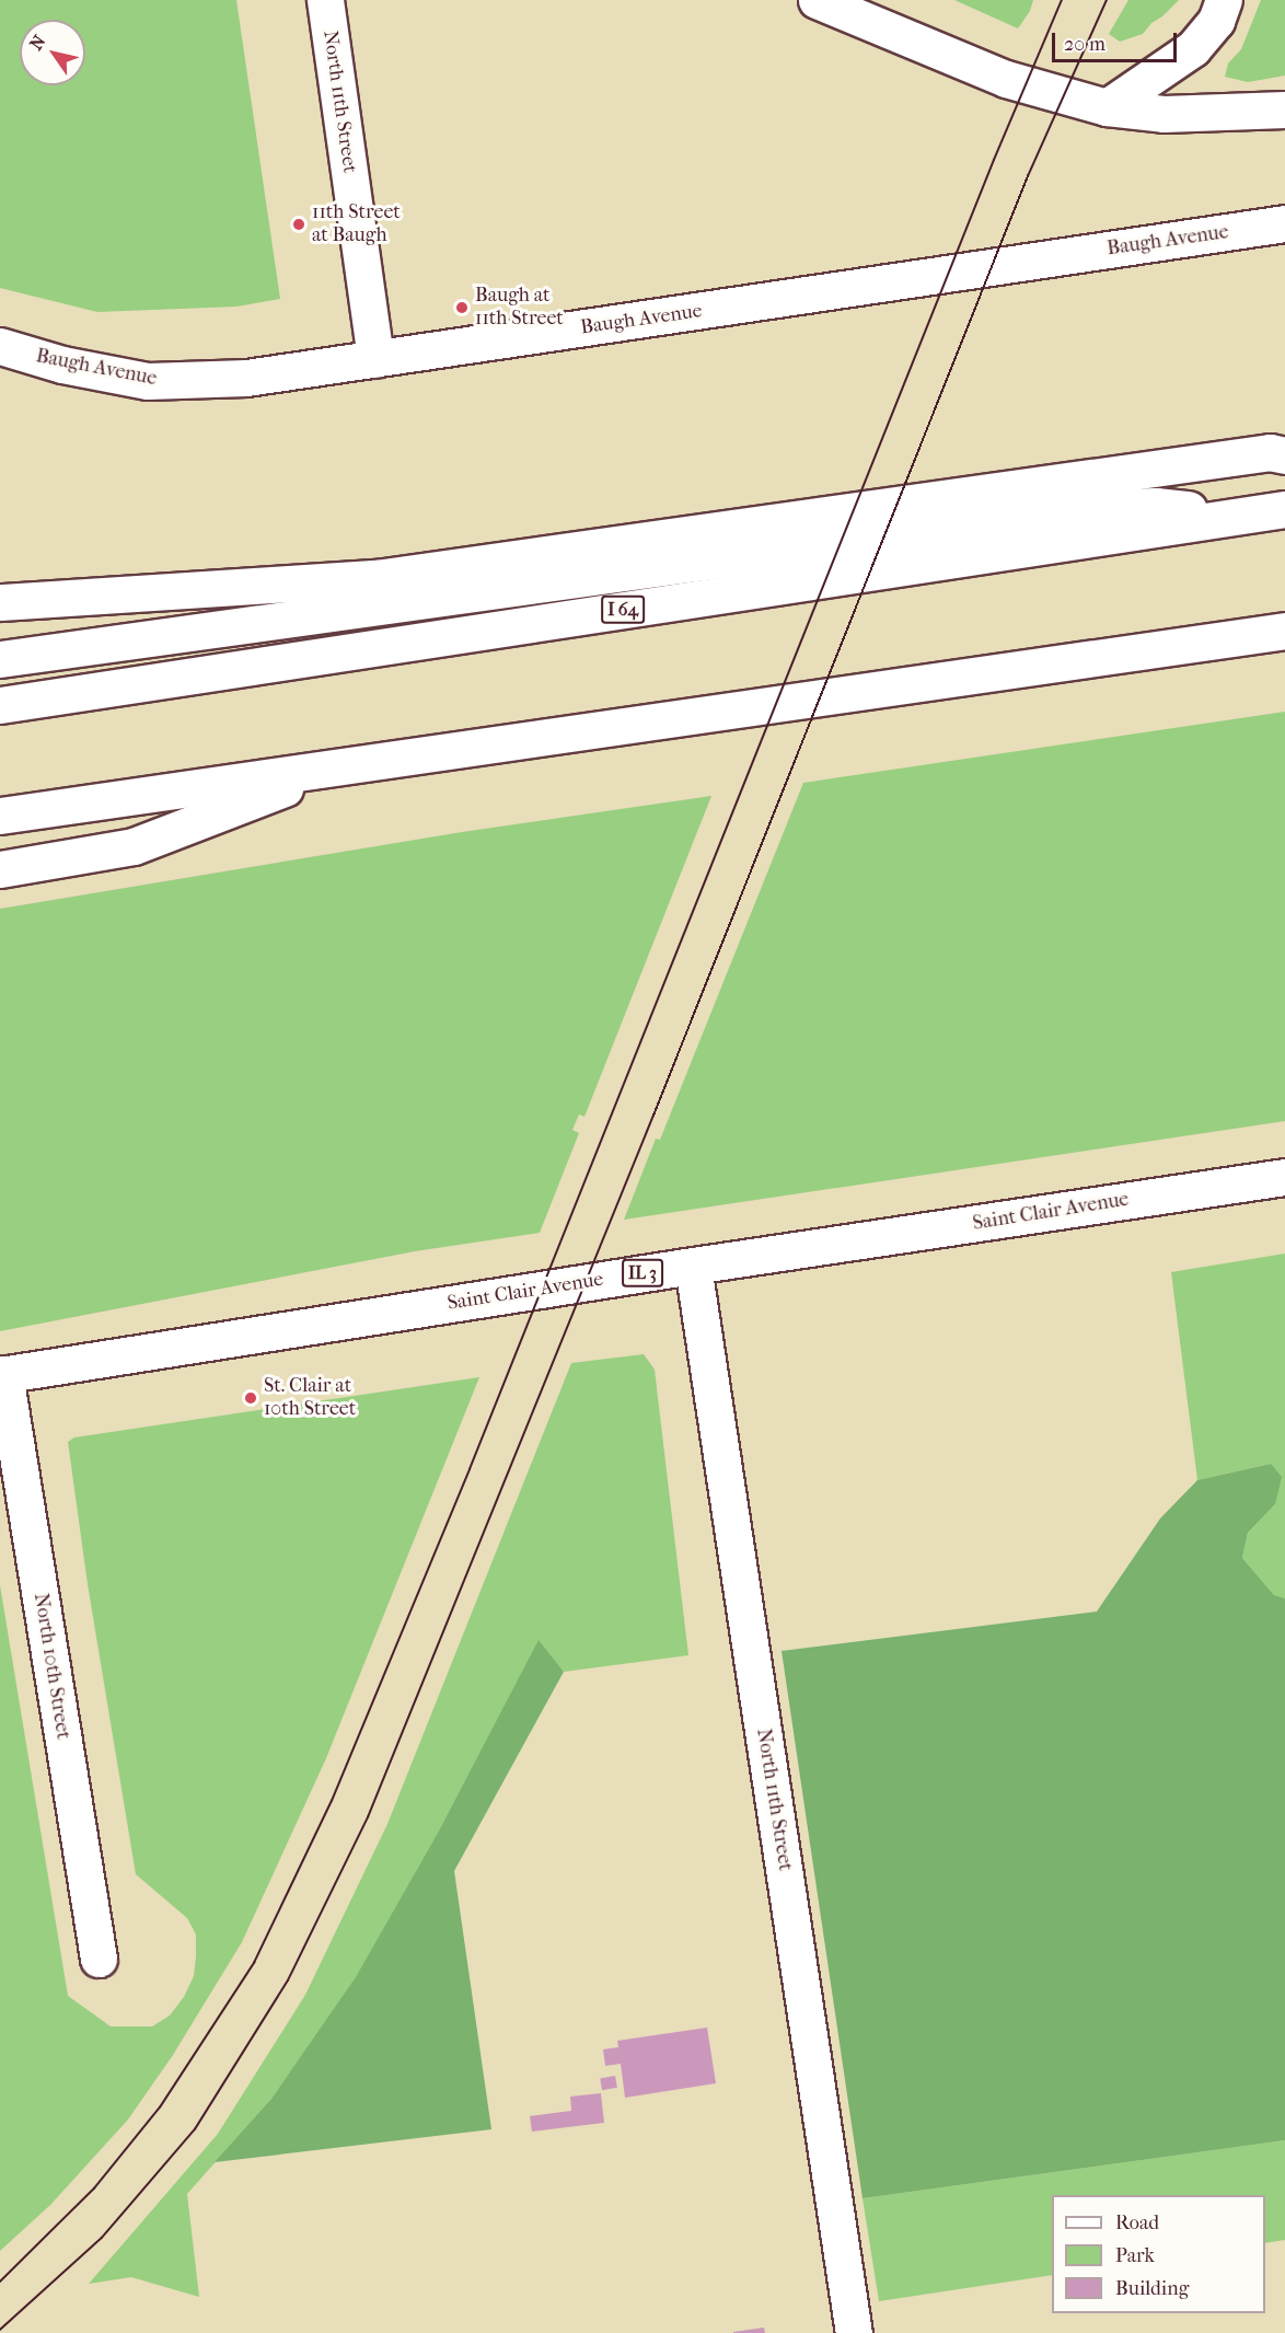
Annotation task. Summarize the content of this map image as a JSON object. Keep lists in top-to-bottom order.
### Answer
{
  "streets": {
    "main road": [
      "North 11th Street",
      "Baugh Avenue",
      "I 64",
      "Saint Clair Avenue",
      "IL 3",
      "North 10th Street"
    ]
  },
  "crossings": [
    ["North 11th Street", "Baugh Avenue"],
    ["North 11th Street", "Saint Clair Avenue"],
    ["Saint Clair Avenue", "North 10th Street"]
  ],
  "places": ["11th Street at Baugh", "Baugh at 11th Street", "St. Clair at 10th Street"],
  "legend": ["Road", "Park", "Building"],
  "scale_bar": "20 m",
  "north": "top left"
}
